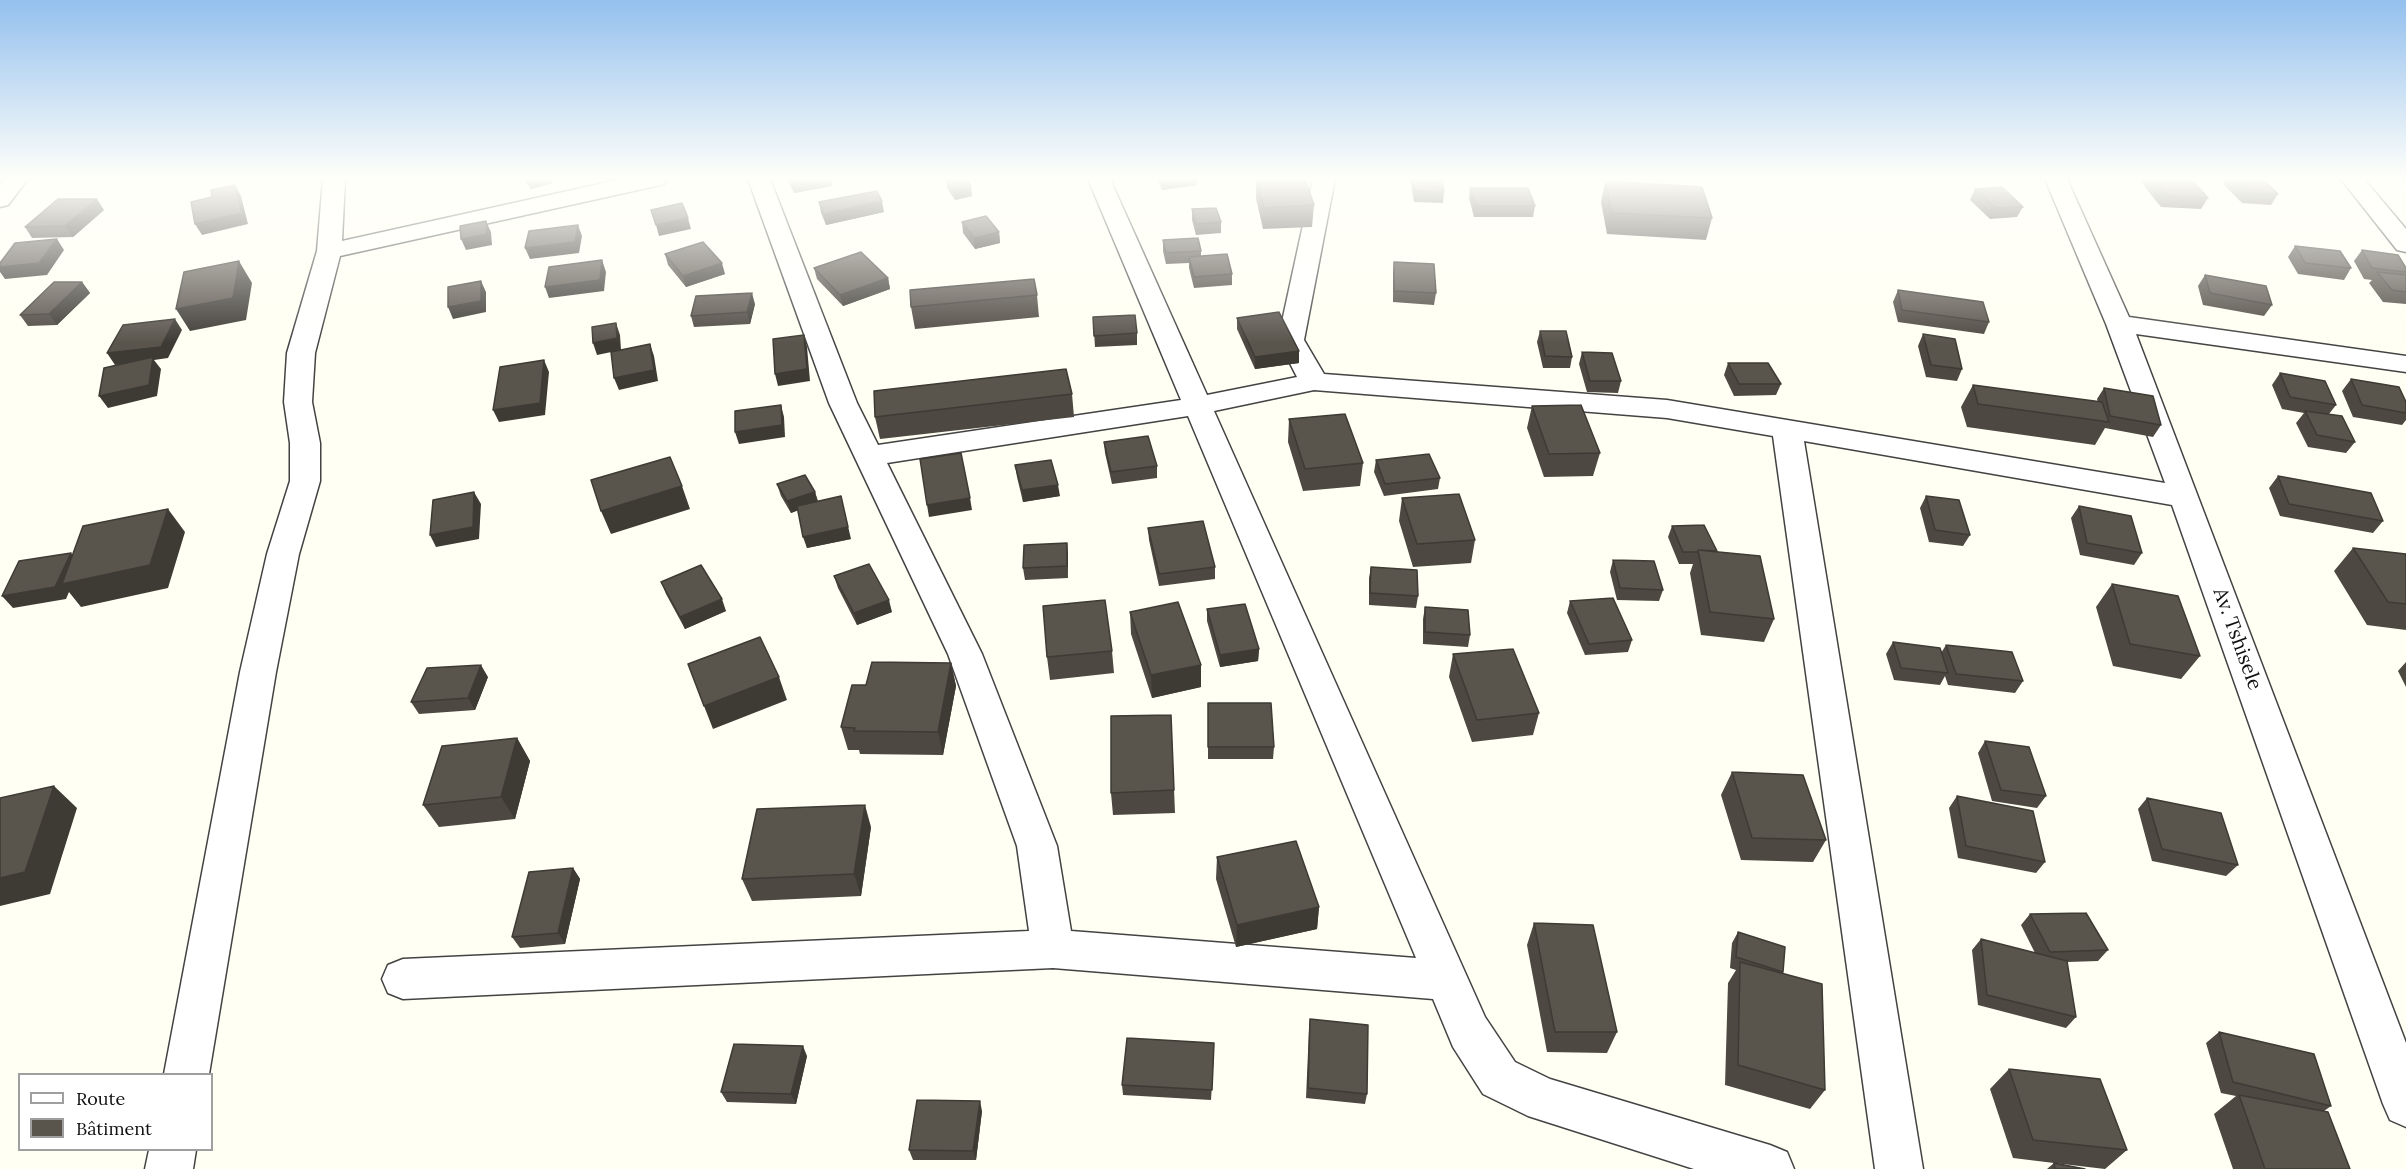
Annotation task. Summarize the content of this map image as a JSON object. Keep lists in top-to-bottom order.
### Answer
{
  "streets": {
    "street": ["Av. Tshisele"]
  },
  "legend": ["Route", "Bâtiment"]
}
